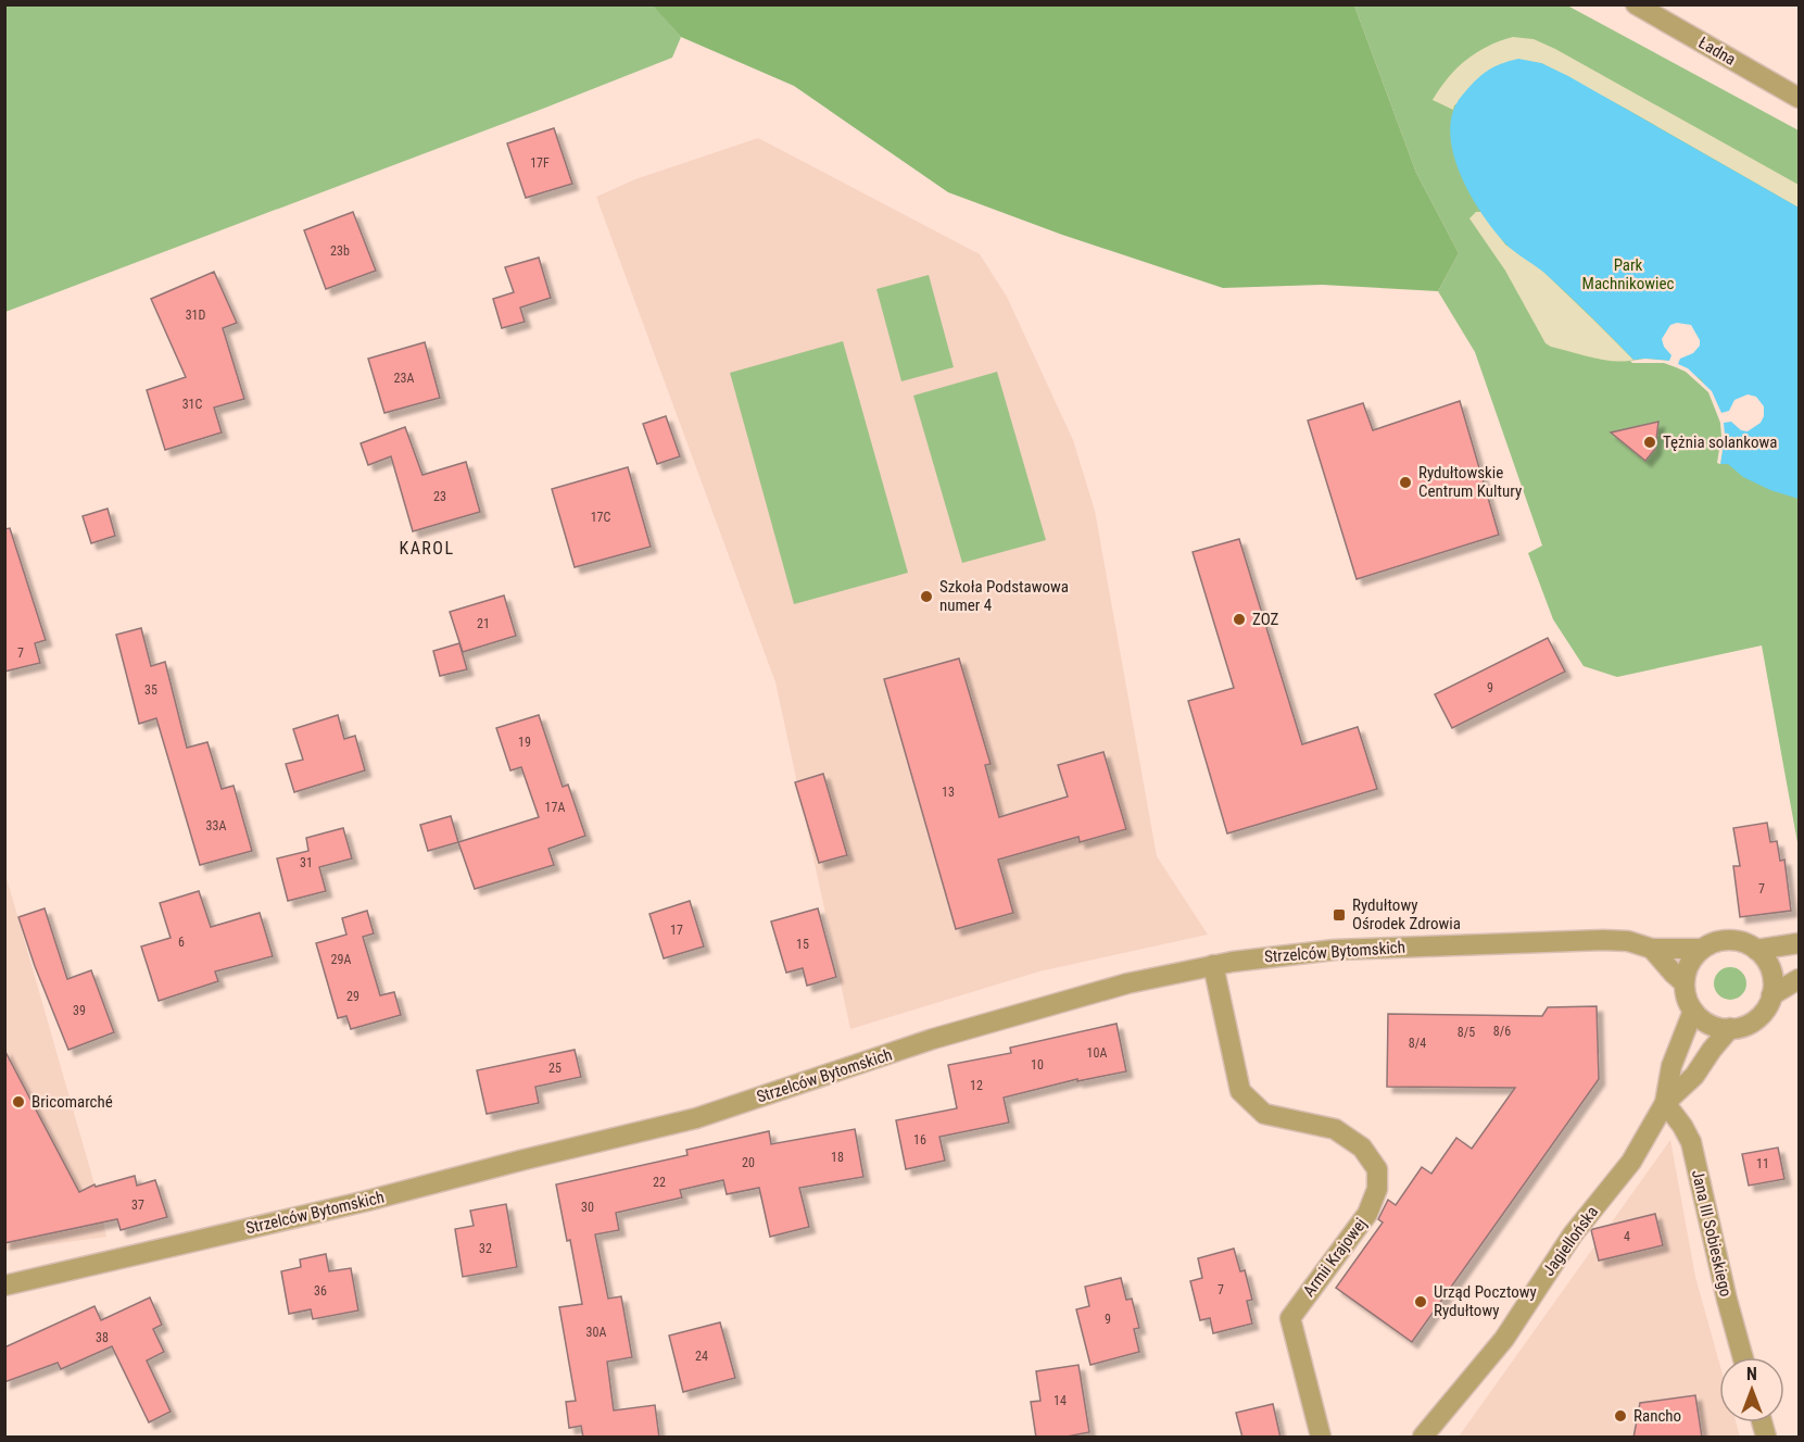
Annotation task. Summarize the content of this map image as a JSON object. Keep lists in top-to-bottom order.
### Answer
{
  "streets": {
    "street": [
      "Ładna",
      "Strzelców Bytomskich",
      "Jana III Sobieskiego",
      "Jagiellońska",
      "Armii Krajowej"
    ]
  },
  "crossings": [
    ["Strzelców Bytomskich", "Armii Krajowej"],
    ["Jana III Sobieskiego", "Jagiellońska"]
  ],
  "districts": ["KAROL"],
  "parks": ["Park Machnikowiec"],
  "places": {
    "other": [
      "Tężnia solankowa",
      "Rydułtowskie Centrum Kultury",
      "Szkoła Podstawowa numer 4",
      "ZOZ",
      "Bricomarché",
      "Urząd Pocztowy Rydułtowy",
      "Rancho"
    ],
    "transit": ["Rydułtowy Ośrodek Zdrowia"]
  },
  "house_numbers": [
    "17F",
    "23b",
    "31D",
    "23A",
    "31C",
    "23",
    "17C",
    "21",
    "7",
    "9",
    "35",
    "19",
    "13",
    "17A",
    "33A",
    "31",
    "7",
    "17",
    "6",
    "15",
    "29A",
    "29",
    "39",
    "8/6",
    "8/5",
    "8/4",
    "10A",
    "10",
    "25",
    "12",
    "16",
    "18",
    "20",
    "11",
    "22",
    "37",
    "30",
    "4",
    "32",
    "7",
    "36",
    "9",
    "30A",
    "38",
    "24",
    "14"
  ],
  "north": "top"
}
